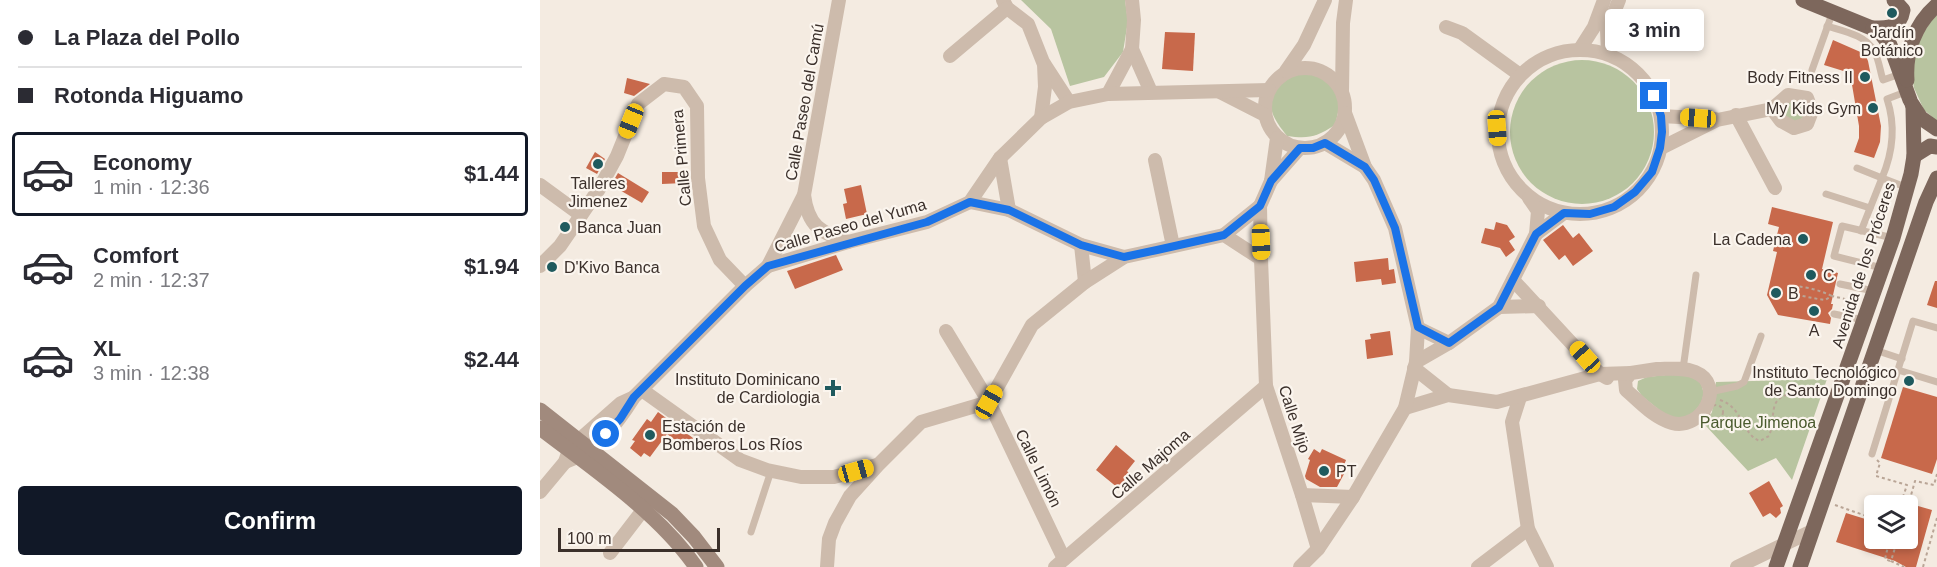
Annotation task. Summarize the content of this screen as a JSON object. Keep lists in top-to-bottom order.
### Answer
{
  "streets": {
    "main road": ["Avenida de los Próceres"],
    "street": [
      "Calle Paseo del Camú",
      "Calle Primera",
      "Calle Paseo del Yuma",
      "Calle Mijo",
      "Calle Majoma",
      "Calle Limón"
    ]
  },
  "crossings": [
    ["Calle Paseo del Camú", "Calle Primera"],
    ["Calle Paseo del Camú", "Calle Paseo del Yuma"],
    ["Calle Mijo", "Calle Majoma"],
    ["Calle Majoma", "Calle Limón"]
  ],
  "parks": ["Parque Jimenoa"],
  "places": {
    "other": [
      "Jardín Botánico",
      "Body Fitness II",
      "My Kids Gym",
      "Talleres Jimenez",
      "Banca Juan",
      "La Cadena",
      "D'Kivo Banca",
      "C",
      "B",
      "A",
      "Instituto Tecnológico de Santo Domingo",
      "Estación de Bomberos Los Ríos",
      "PT"
    ],
    "health": ["Instituto Dominicano de Cardiologia"]
  },
  "scale_bar": "100 m",
  "page": {
    "banner": ["La Plaza del Pollo", "Rotonda Higuamo"],
    "bubble": "3 min",
    "list": [
      {
        "name": "Economy",
        "note": "1 min · 12:36",
        "value": "$1.44"
      },
      {
        "name": "Comfort",
        "note": "2 min · 12:37",
        "value": "$1.94"
      },
      {
        "name": "XL",
        "note": "3 min · 12:38",
        "value": "$2.44"
      }
    ],
    "buttons": "Confirm",
    "scale": "100 m"
  }
}
